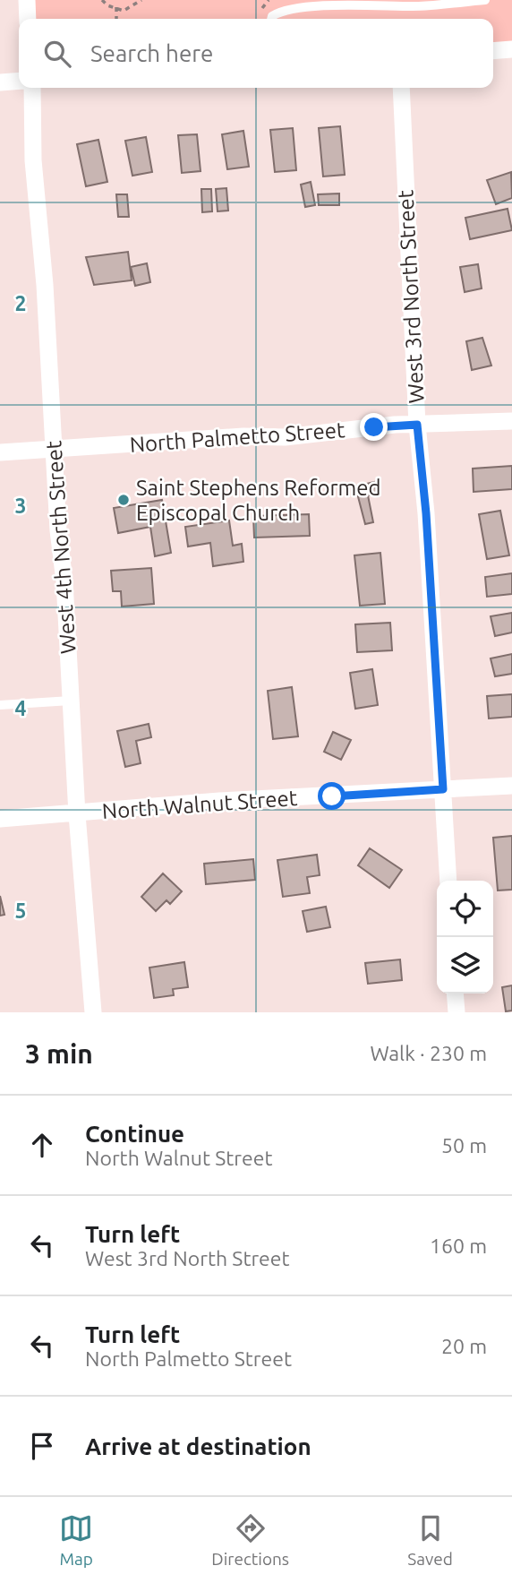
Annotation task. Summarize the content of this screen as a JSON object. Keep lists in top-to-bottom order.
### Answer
{
  "streets": {
    "street": [
      "West 3rd North Street",
      "North Palmetto Street",
      "West 4th North Street",
      "North Walnut Street"
    ]
  },
  "crossings": [
    ["West 3rd North Street", "North Palmetto Street"],
    ["West 3rd North Street", "North Walnut Street"],
    ["North Palmetto Street", "West 4th North Street"],
    ["West 4th North Street", "North Walnut Street"]
  ],
  "places": ["Saint Stephens Reformed Episcopal Church"],
  "page": {
    "search": "Search here",
    "heading": ["3 min", "Walk · 230 m"],
    "list": [
      ["Continue", "North Walnut Street", "50 m"],
      ["Turn left", "West 3rd North Street", "160 m"],
      ["Turn left", "North Palmetto Street", "20 m"],
      "Arrive at destination"
    ],
    "nav": ["Map", "Directions", "Saved"]
  },
  "grid": {
    "rows": [
      "2",
      "3",
      "4",
      "5"
    ]
  }
}
